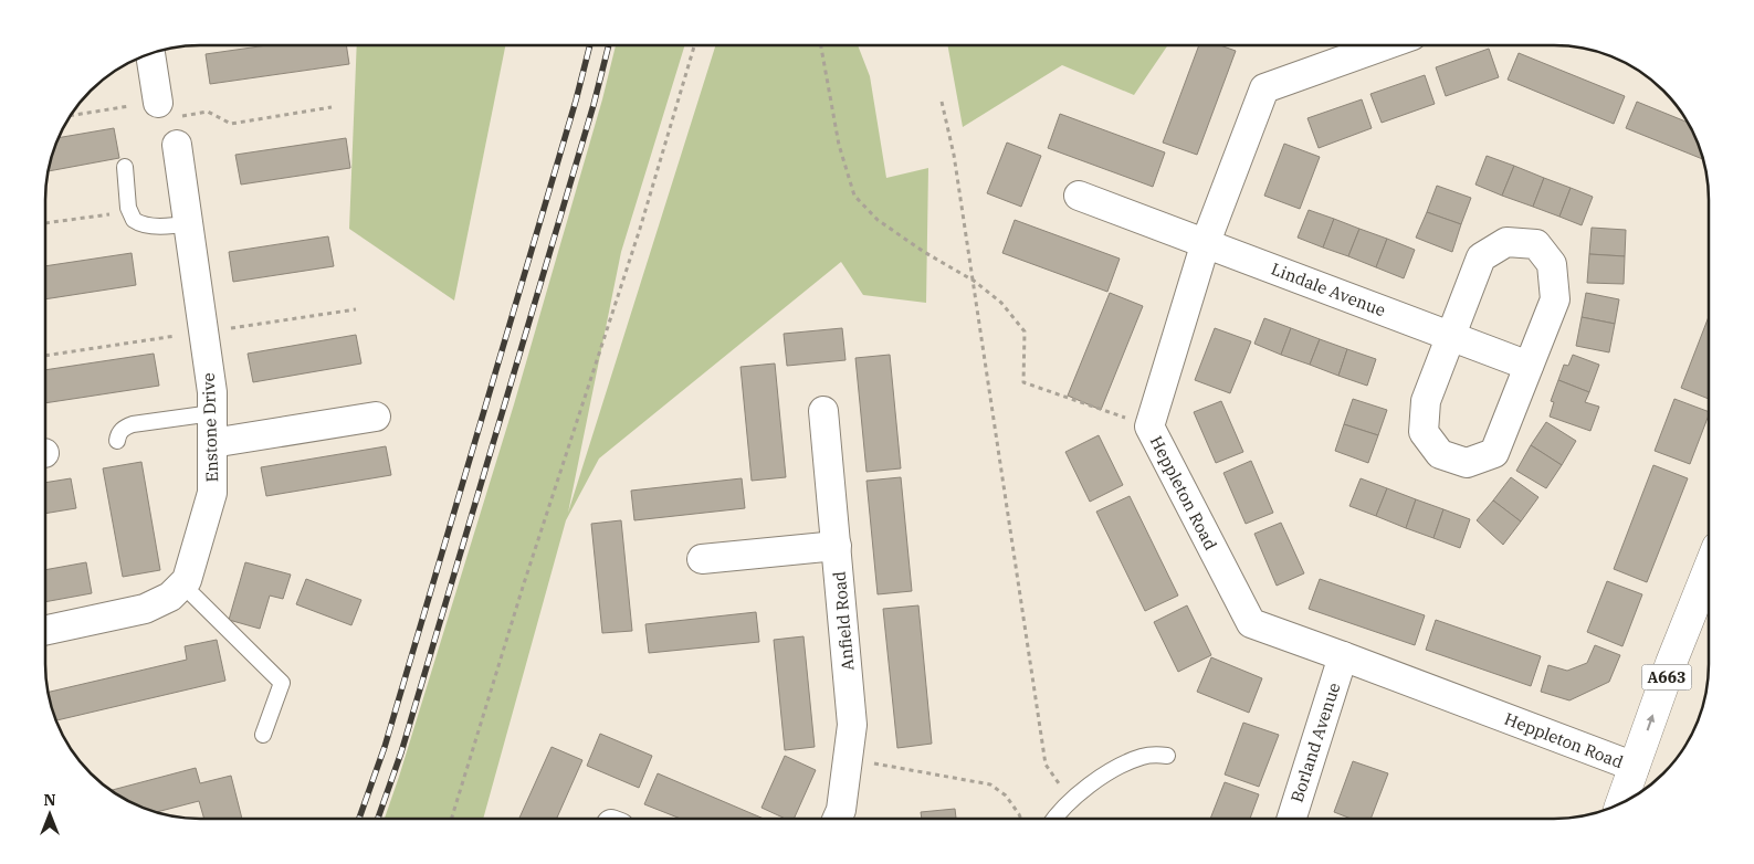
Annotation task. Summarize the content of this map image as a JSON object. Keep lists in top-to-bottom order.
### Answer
{
  "streets": {
    "highway": ["A663"],
    "street": [
      "Lindale Avenue",
      "Enstone Drive",
      "Heppleton Road",
      "Anfield Road",
      "Borland Avenue"
    ]
  },
  "crossings": [
    ["Lindale Avenue", "Heppleton Road"],
    ["Heppleton Road", "A663"],
    ["Heppleton Road", "Borland Avenue"]
  ],
  "north": "top"
}
